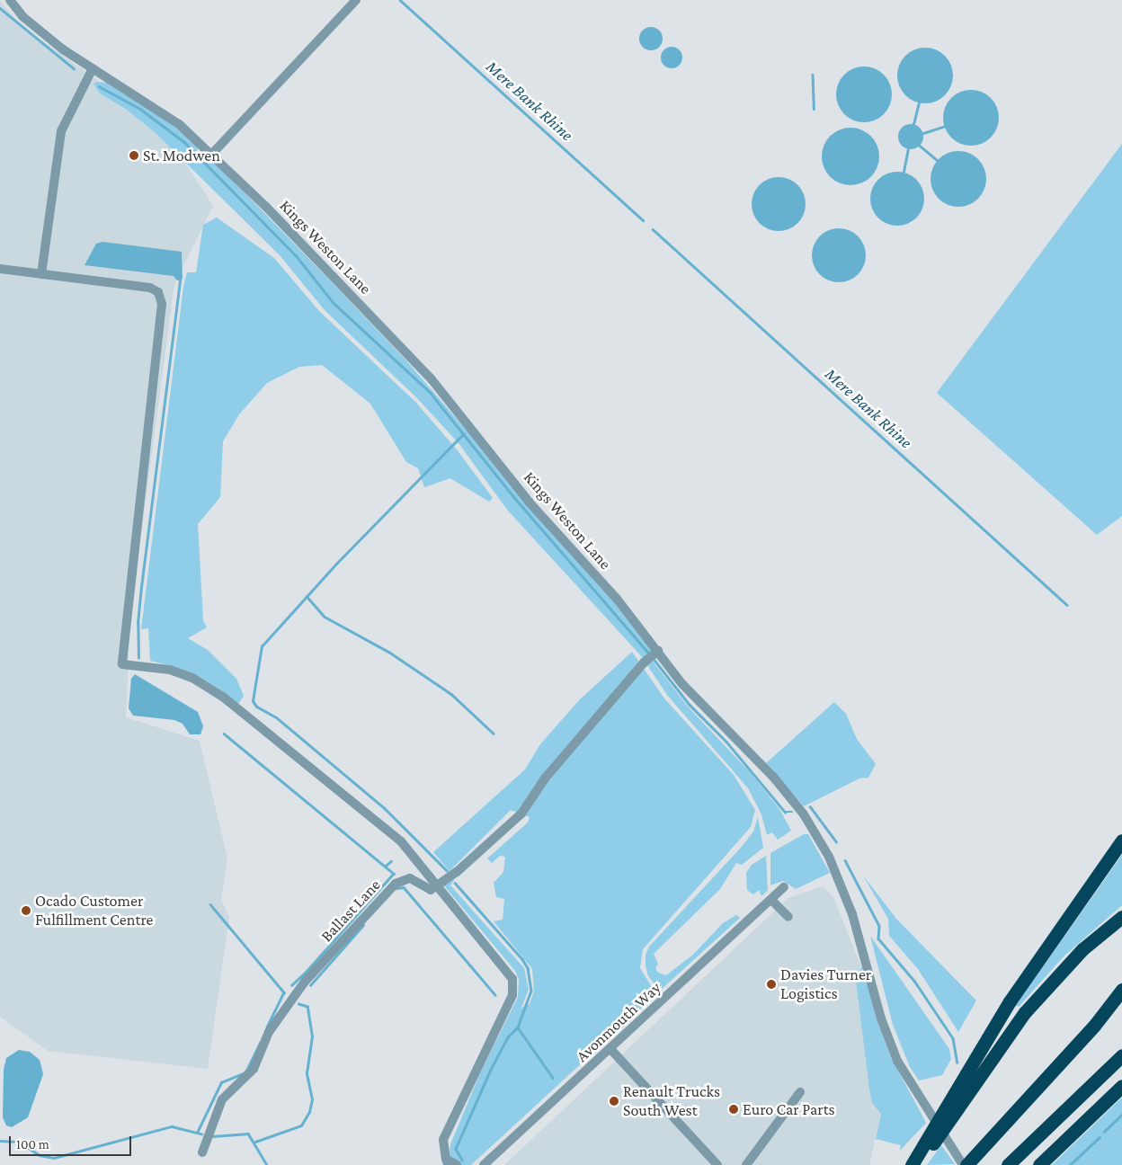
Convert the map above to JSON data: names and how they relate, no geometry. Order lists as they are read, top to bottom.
{
  "streets": {
    "street": ["Kings Weston Lane", "Ballast Lane", "Avonmouth Way"]
  },
  "water": ["Mere Bank Rhine"],
  "places": [
    "St. Modwen",
    "Ocado Customer Fulfillment Centre",
    "Davies Turner Logistics",
    "Renault Trucks South West",
    "Euro Car Parts"
  ],
  "scale_bar": "100 m"
}
